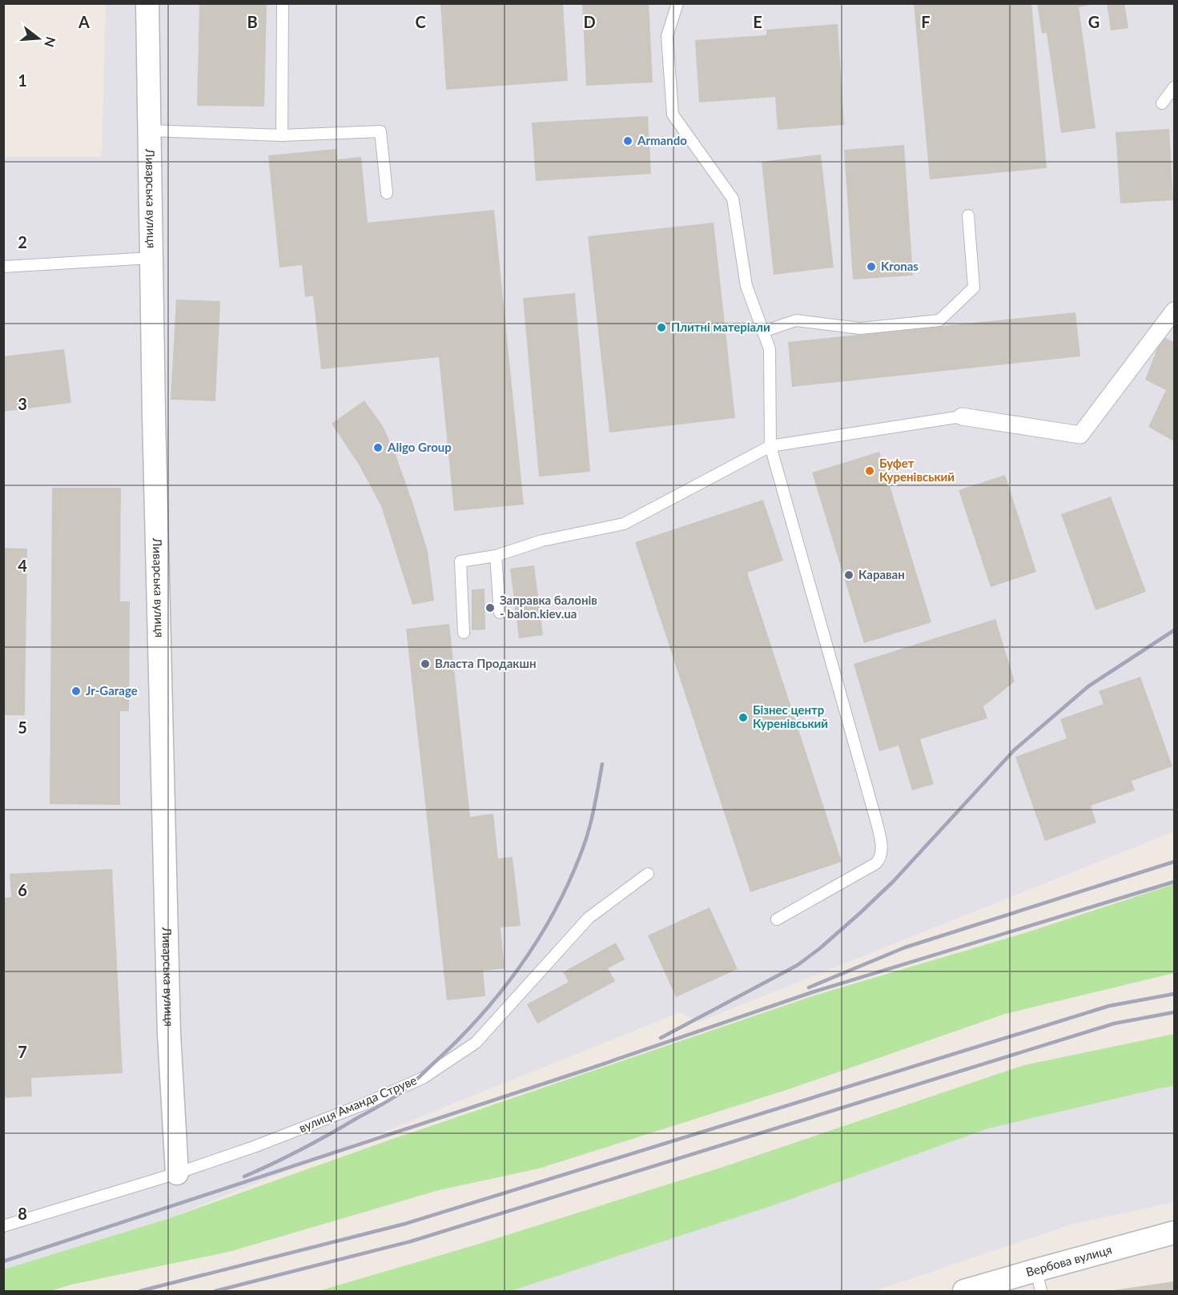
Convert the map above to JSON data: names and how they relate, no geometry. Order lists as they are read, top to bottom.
{
  "streets": {
    "street": ["Ливарська вулиця", "Вербова вулиця"],
    "lane": ["вулиця Аманда Струве"]
  },
  "crossings": [
    ["Ливарська вулиця", "вулиця Аманда Струве"]
  ],
  "places": [
    "Armando",
    "Kronas",
    "Плитні матеріали",
    "Aligo Group",
    "Буфет Куренівський",
    "Караван",
    "Заправка балонів - balon.kiev.ua",
    "Власта Продакшн",
    "Jr-Garage",
    "Бізнес центр Куренівський"
  ],
  "north": "right",
  "grid": {
    "columns": [
      "A",
      "B",
      "C",
      "D",
      "E",
      "F",
      "G"
    ],
    "rows": [
      "1",
      "2",
      "3",
      "4",
      "5",
      "6",
      "7",
      "8"
    ]
  }
}
